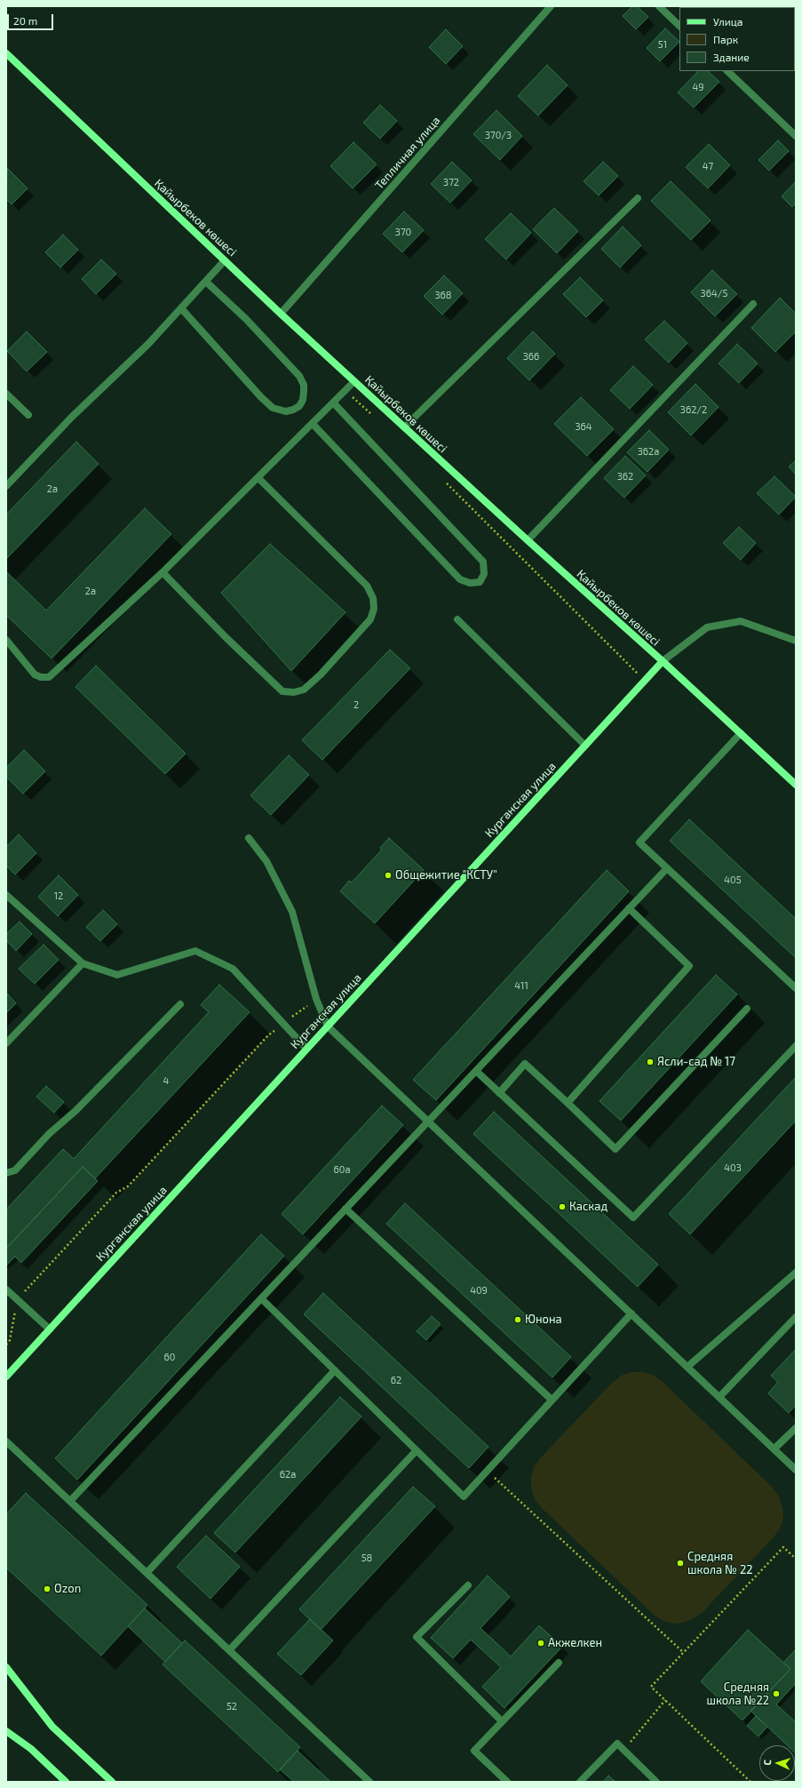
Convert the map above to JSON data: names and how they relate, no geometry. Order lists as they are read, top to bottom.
{
  "streets": {
    "street": ["Тепличная улица", "Қайырбеков көшесі", "Курганская улица"]
  },
  "crossings": [
    ["Тепличная улица", "Қайырбеков көшесі"],
    ["Қайырбеков көшесі", "Курганская улица"]
  ],
  "places": [
    "Общежитие \"КСТУ\"",
    "Ясли-сад № 17",
    "Каскад",
    "Юнона",
    "Средняя школа № 22",
    "Ozon",
    "Акжелкен",
    "Средняя школа №22"
  ],
  "house_numbers": [
    "51",
    "49",
    "370/3",
    "47",
    "372",
    "370",
    "364/5",
    "368",
    "366",
    "362/2",
    "364",
    "362а",
    "362",
    "2а",
    "2а",
    "2",
    "405",
    "12",
    "411",
    "4",
    "403",
    "60а",
    "409",
    "60",
    "62",
    "62а",
    "58",
    "52"
  ],
  "legend": ["Улица", "Парк", "Здание"],
  "scale_bar": "20 m",
  "north": "left"
}
